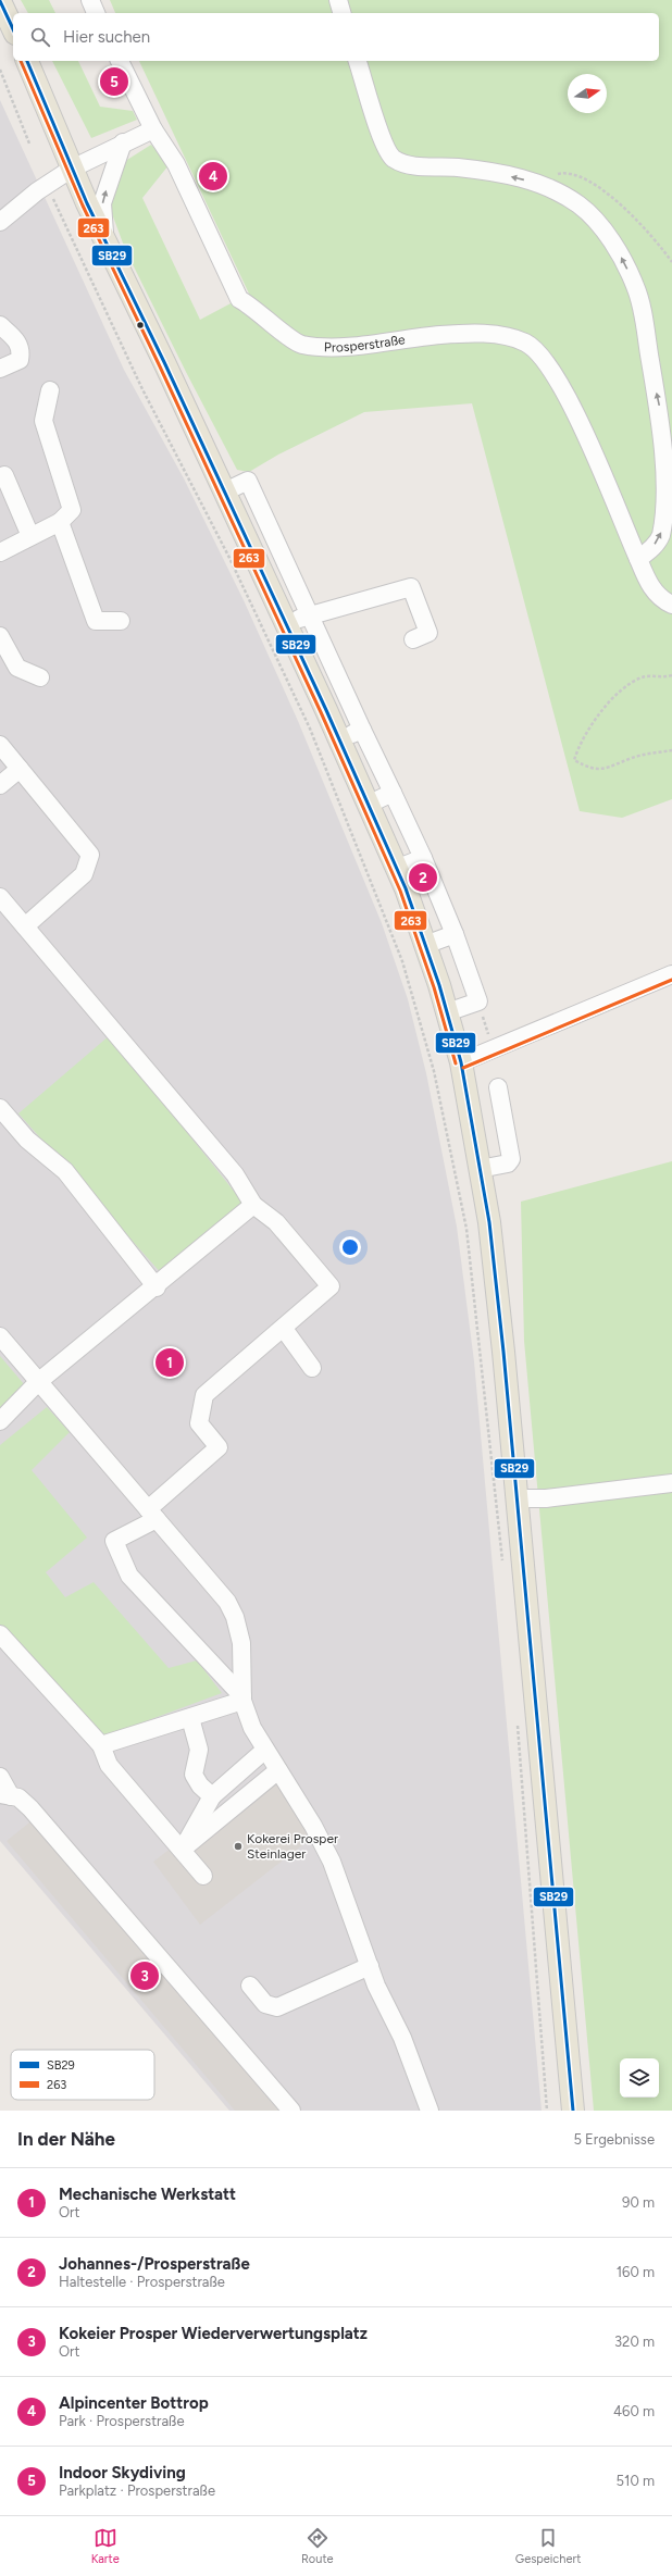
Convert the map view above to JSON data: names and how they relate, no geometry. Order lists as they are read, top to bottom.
{
  "streets": {
    "street": ["Prosperstraße"]
  },
  "places": ["Kokerei Prosper Steinlager"],
  "lines": ["transit line SB29", "transit line 263"],
  "legend": ["SB29", "263"],
  "north": "right",
  "page": {
    "search": "Hier suchen",
    "pins": [
      "5",
      "4",
      "2",
      "1",
      "3"
    ],
    "heading": ["In der Nähe", "5 Ergebnisse"],
    "list": [
      {
        "mark": "1",
        "name": "Mechanische Werkstatt",
        "note": "Ort",
        "value": "90 m"
      },
      {
        "mark": "2",
        "name": "Johannes-/Prosperstraße",
        "note": "Haltestelle · Prosperstraße",
        "value": "160 m"
      },
      {
        "mark": "3",
        "name": "Kokeier Prosper Wiederverwertungsplatz",
        "note": "Ort",
        "value": "320 m"
      },
      {
        "mark": "4",
        "name": "Alpincenter Bottrop",
        "note": "Park · Prosperstraße",
        "value": "460 m"
      },
      {
        "mark": "5",
        "name": "Indoor Skydiving",
        "note": "Parkplatz · Prosperstraße",
        "value": "510 m"
      }
    ],
    "nav": ["Karte", "Route", "Gespeichert"]
  }
}
